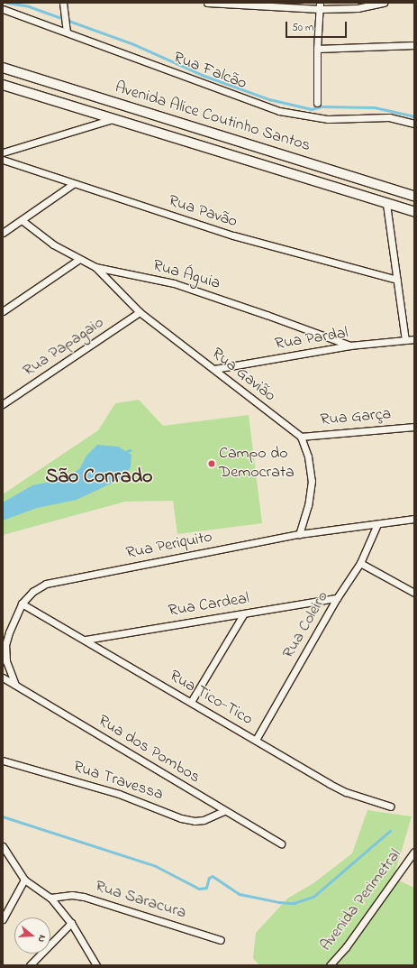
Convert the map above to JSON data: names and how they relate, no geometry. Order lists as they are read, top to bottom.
{
  "streets": {
    "main road": ["Avenida Alice Coutinho Santos"],
    "street": [
      "Rua Falcão",
      "Rua Pavão",
      "Rua Águia",
      "Rua Pardal",
      "Rua Papagaio",
      "Rua Gavião",
      "Rua Garça",
      "Rua Periquito",
      "Rua Cardeal",
      "Rua Coleiro",
      "Rua Tico-Tico",
      "Rua dos Pombos",
      "Rua Travessa",
      "Rua Saracura",
      "Avenida Perimetral"
    ]
  },
  "crossings": [
    ["Rua Águia", "Rua Pardal"],
    ["Rua Águia", "Rua Gavião"],
    ["Rua Pardal", "Rua Gavião"],
    ["Rua Papagaio", "Rua Gavião"],
    ["Rua Gavião", "Rua Garça"],
    ["Rua Periquito", "Rua Coleiro"],
    ["Rua Periquito", "Rua Tico-Tico"],
    ["Rua Periquito", "Rua dos Pombos"],
    ["Rua Cardeal", "Rua Coleiro"],
    ["Rua Cardeal", "Rua Tico-Tico"],
    ["Rua Coleiro", "Rua Tico-Tico"],
    ["Rua dos Pombos", "Rua Travessa"]
  ],
  "districts": ["São Conrado"],
  "places": ["Campo do Democrata"],
  "scale_bar": "50 m",
  "north": "right"
}
